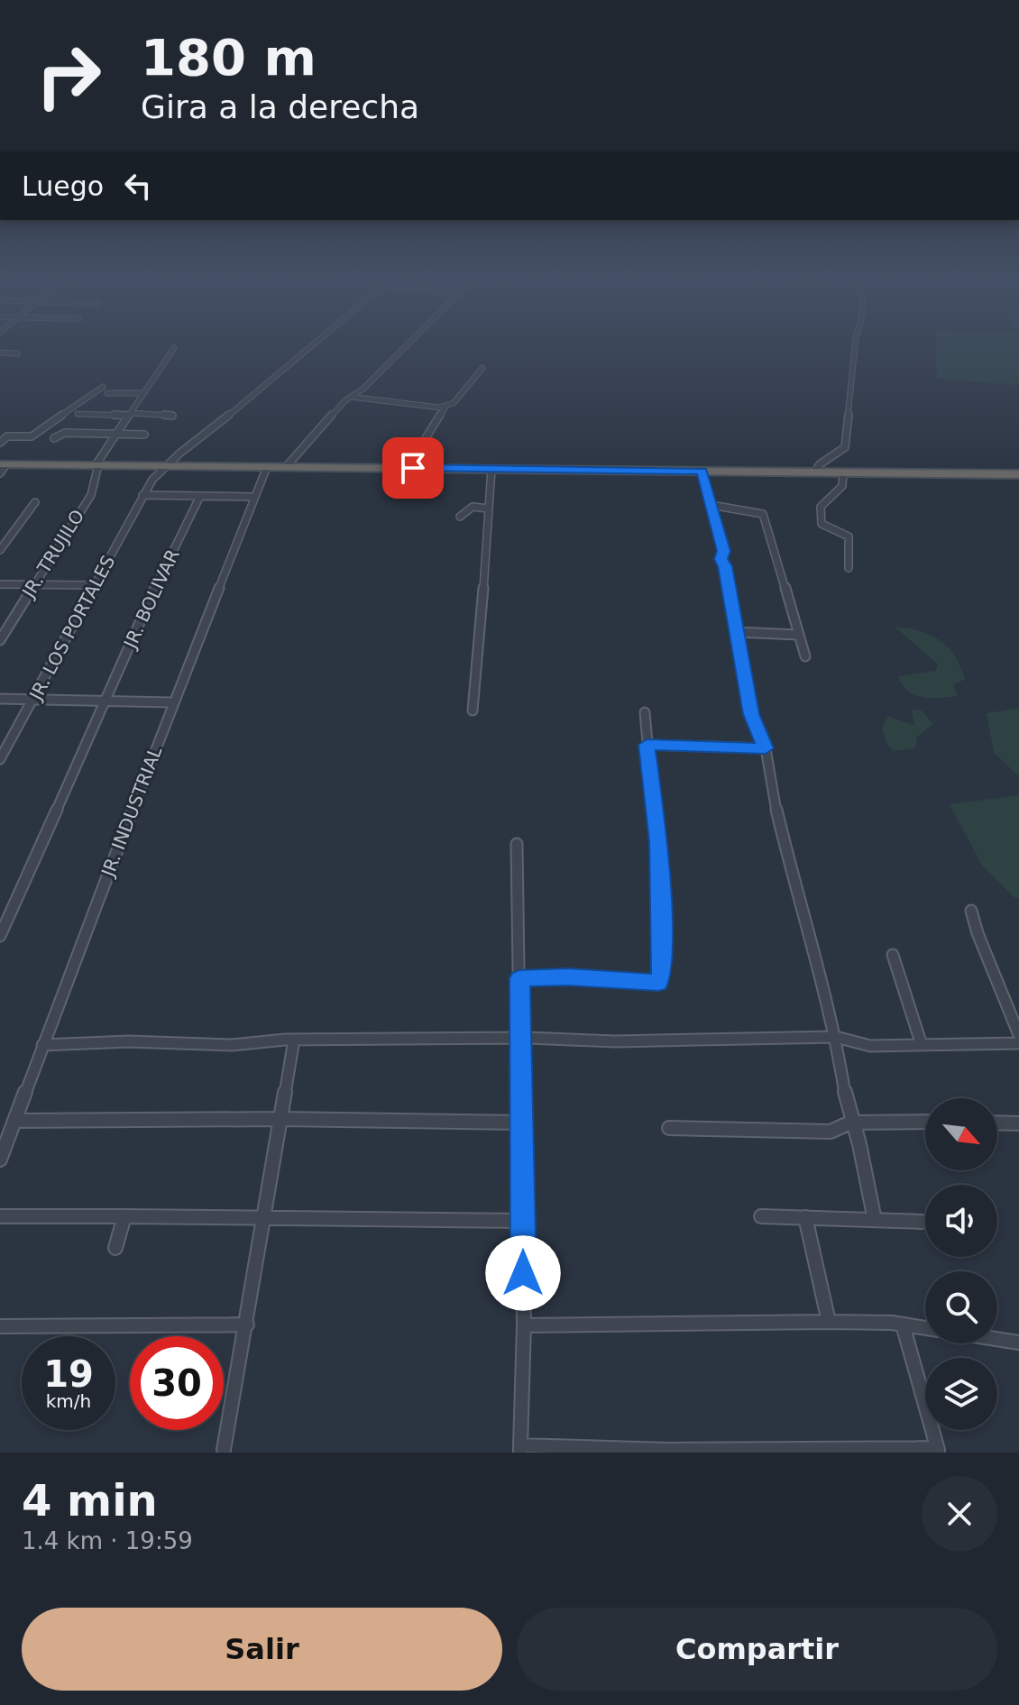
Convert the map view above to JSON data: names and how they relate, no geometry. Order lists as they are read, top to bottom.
{
  "streets": {
    "street": [
      "JR. TRUJILO",
      "JR. BOLIVAR",
      "JR. LOS PORTALES",
      "JR. INDUSTRIAL"
    ]
  },
  "north": "bottom right",
  "page": {
    "turn": ["180 m", "Gira a la derecha"],
    "then": "Luego",
    "speed": "19 km/h",
    "limit": "30",
    "heading": ["4 min", "1.4 km · 19:59"],
    "buttons": ["Salir", "Compartir"]
  }
}
